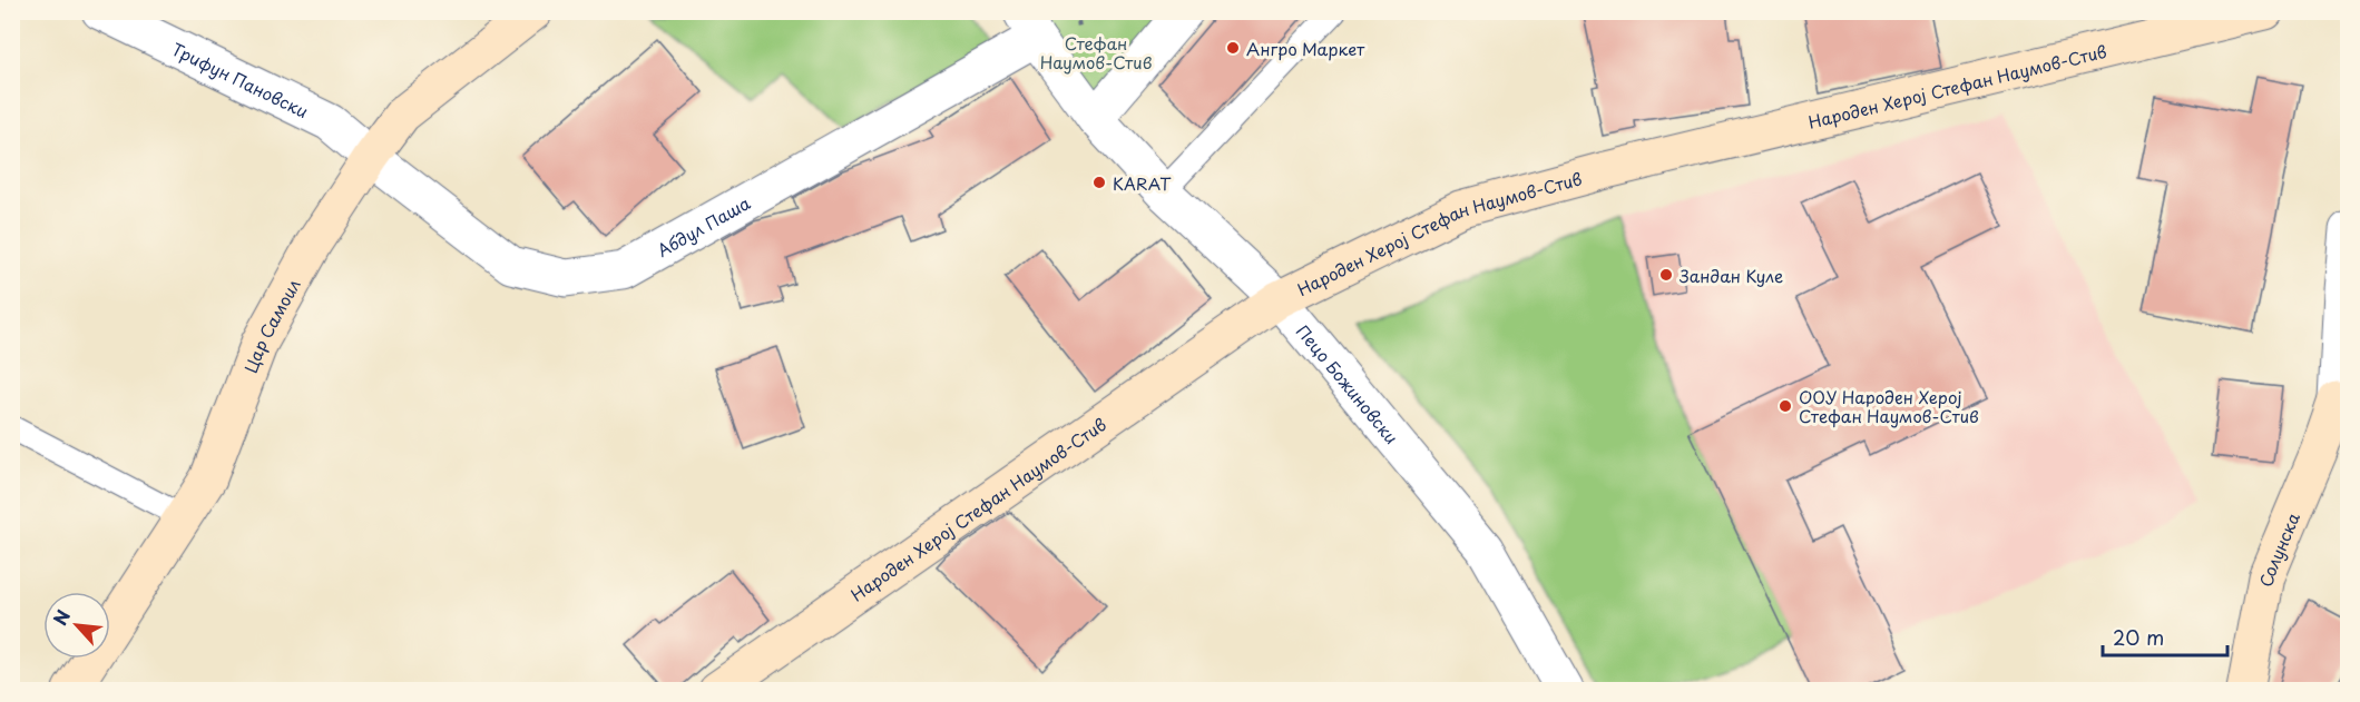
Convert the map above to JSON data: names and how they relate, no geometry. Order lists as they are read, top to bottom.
{
  "streets": {
    "street": [
      "Трифун Пановски",
      "Народен Херој Стефан Наумов-Стив",
      "Абдул Паша",
      "Цар Самоил",
      "Пецо Божиновски",
      "Солунска"
    ]
  },
  "crossings": [
    ["Трифун Пановски", "Абдул Паша"],
    ["Трифун Пановски", "Цар Самоил"],
    ["Народен Херој Стефан Наумов-Стив", "Пецо Божиновски"],
    ["Абдул Паша", "Цар Самоил"],
    ["Абдул Паша", "Пецо Божиновски"]
  ],
  "parks": ["Стефан Наумов-Стив"],
  "places": [
    "Ангро Маркет",
    "KARAT",
    "Зандан Куле",
    "ООУ Народен Херој Стефан Наумов-Стив"
  ],
  "scale_bar": "20 m",
  "north": "top left"
}
